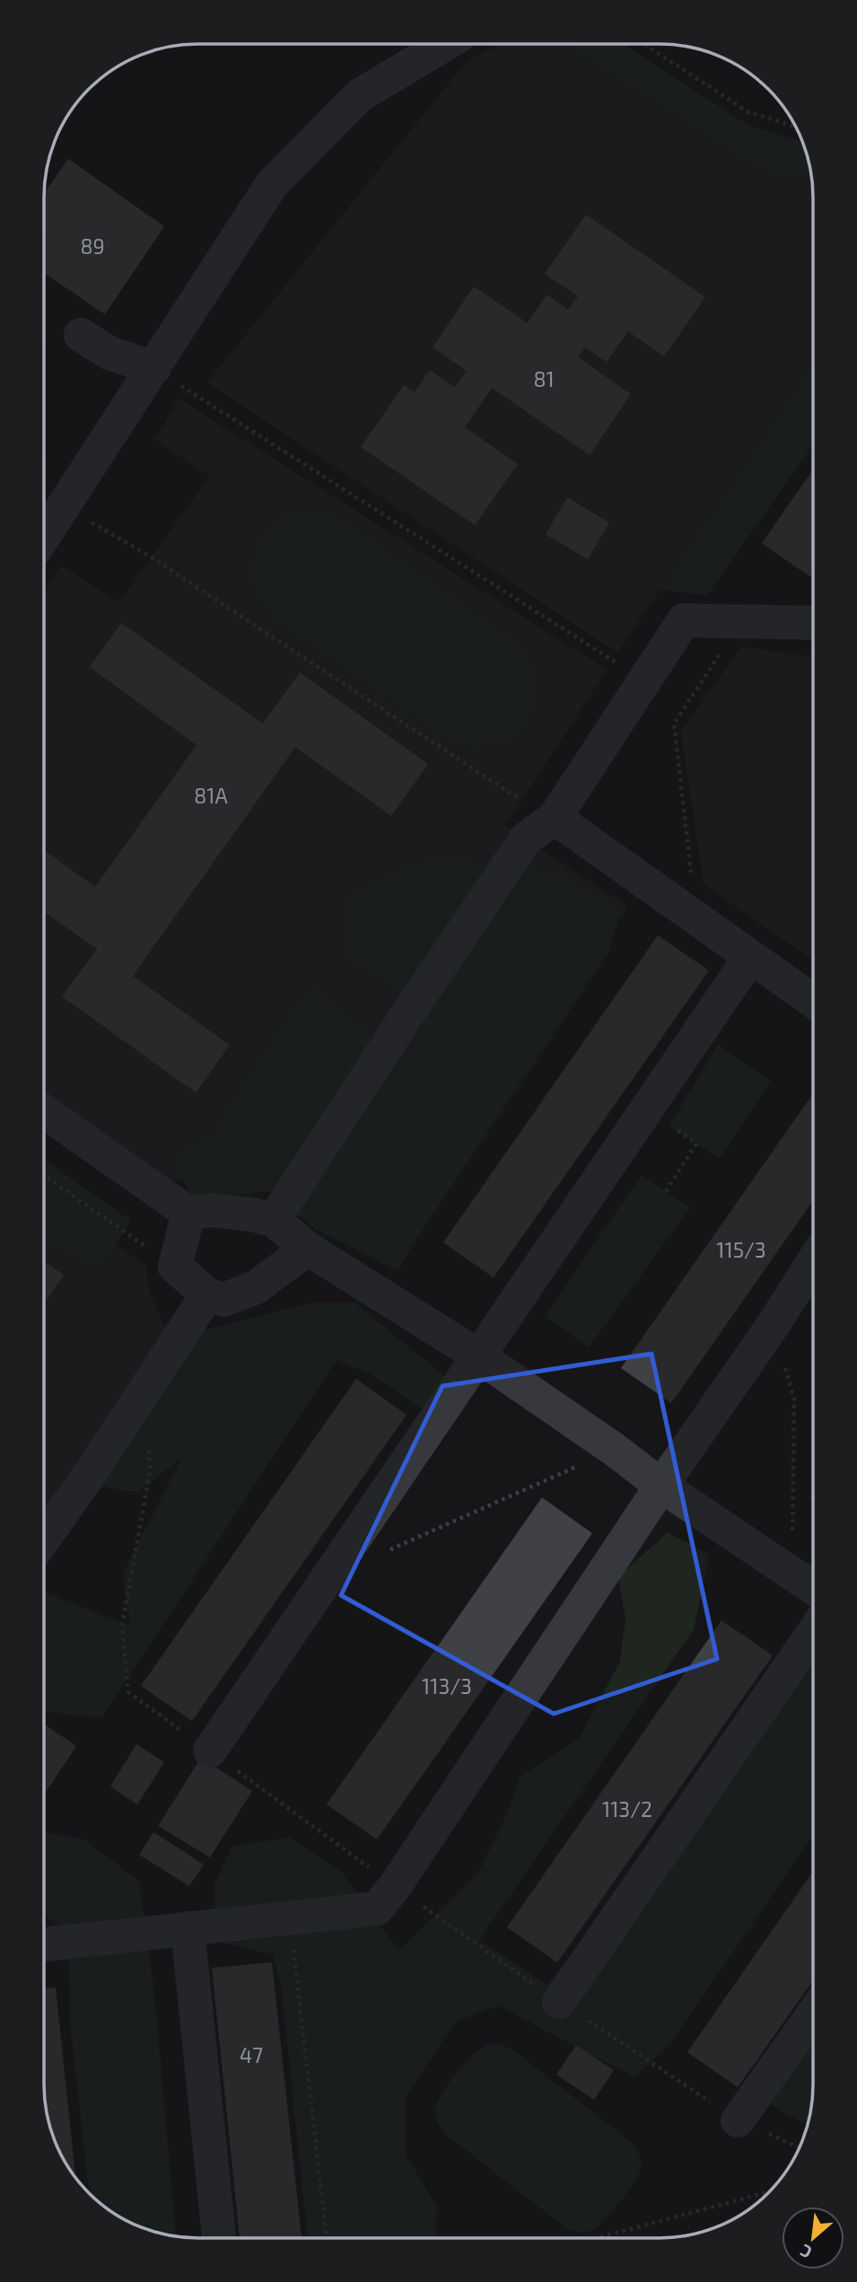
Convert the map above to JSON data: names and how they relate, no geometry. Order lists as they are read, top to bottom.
{
  "house_numbers": [
    "89",
    "81",
    "81А",
    "115/3",
    "113/3",
    "113/2",
    "47"
  ],
  "north": "bottom left"
}
